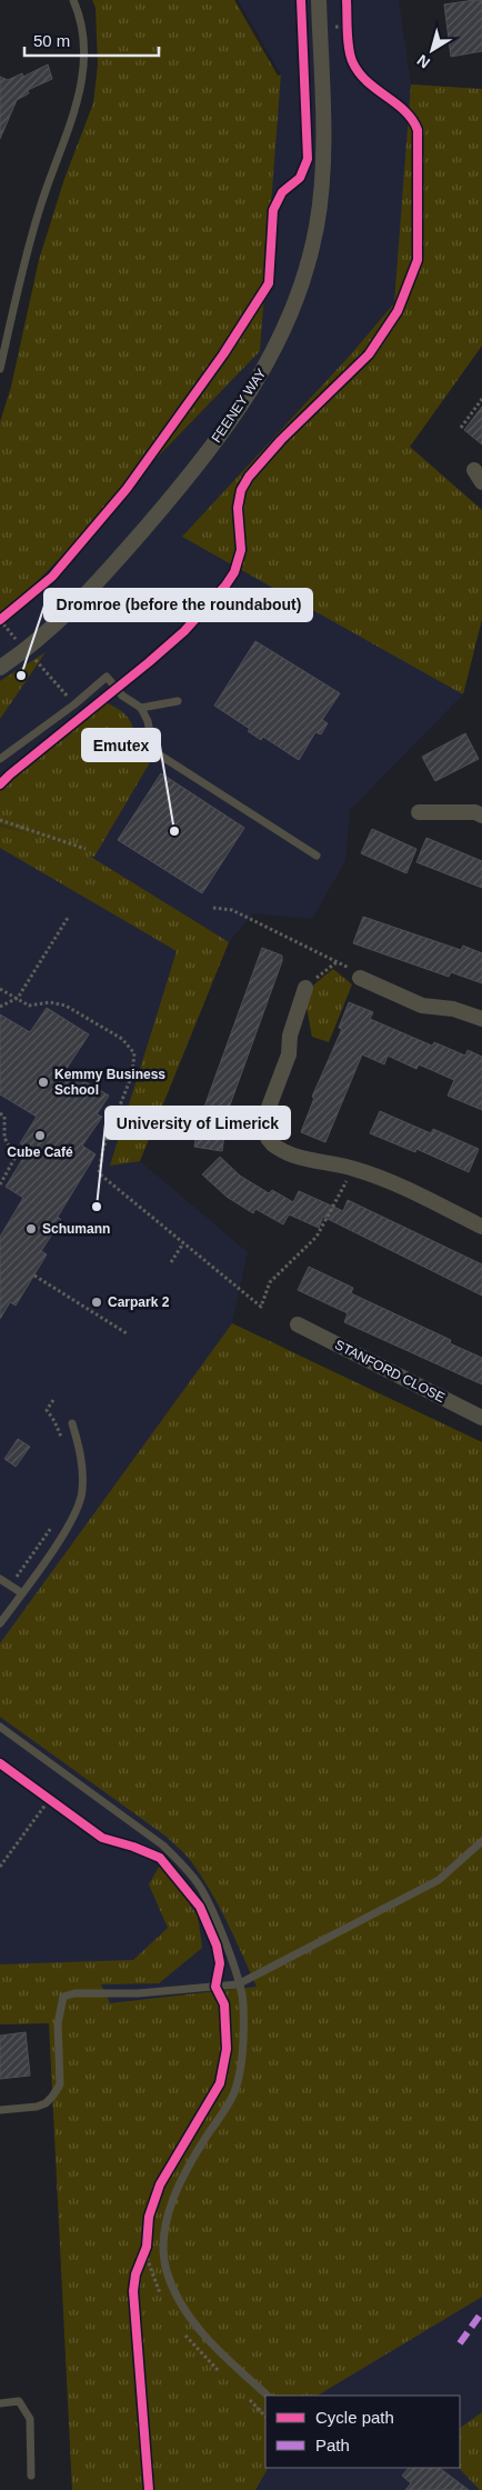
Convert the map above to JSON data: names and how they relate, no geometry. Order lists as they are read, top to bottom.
{
  "streets": {
    "street": ["FEENEY WAY", "STANFORD CLOSE"]
  },
  "places": [
    "Dromroe (before the roundabout)",
    "Emutex",
    "Kemmy Business School",
    "Cube Café",
    "University of Limerick",
    "Schumann",
    "Carpark 2"
  ],
  "legend": ["Cycle path", "Path"],
  "scale_bar": "50 m",
  "north": "bottom left"
}
